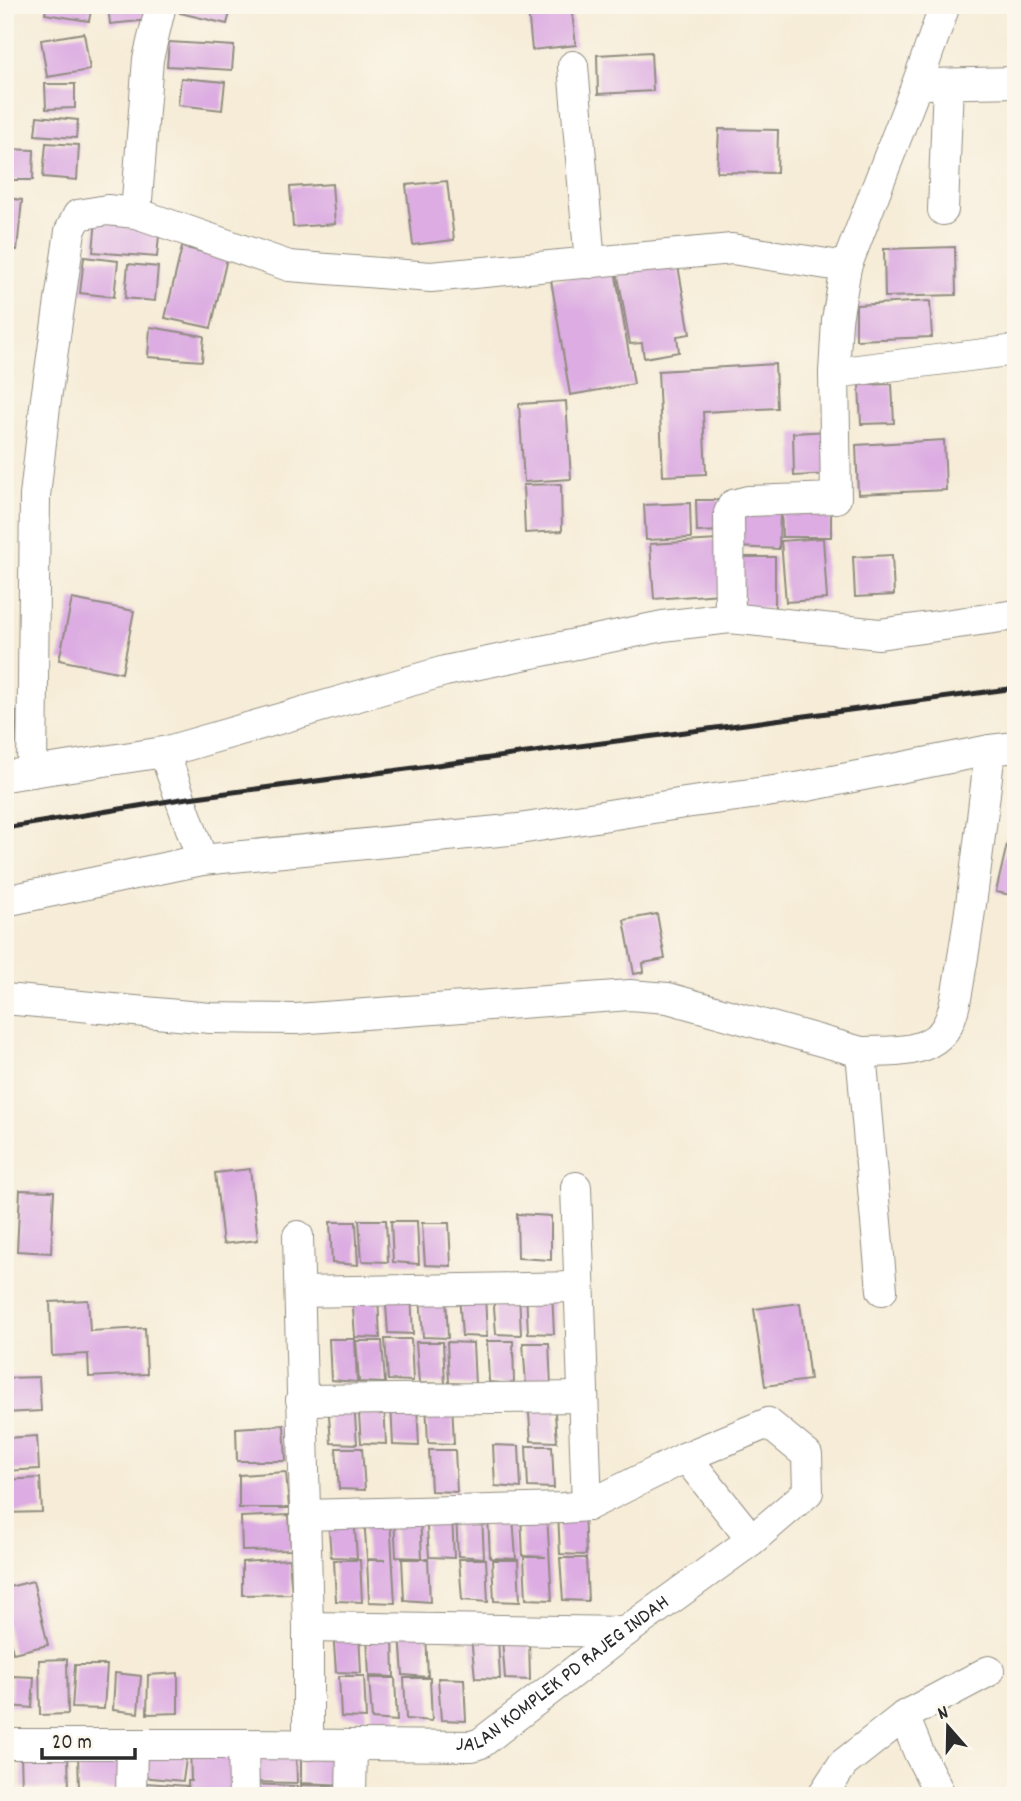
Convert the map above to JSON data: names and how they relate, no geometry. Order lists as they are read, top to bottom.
{
  "streets": {
    "street": ["JALAN KOMPLEK PD RAJEG INDAH"]
  },
  "scale_bar": "20 m",
  "north": "top"
}
